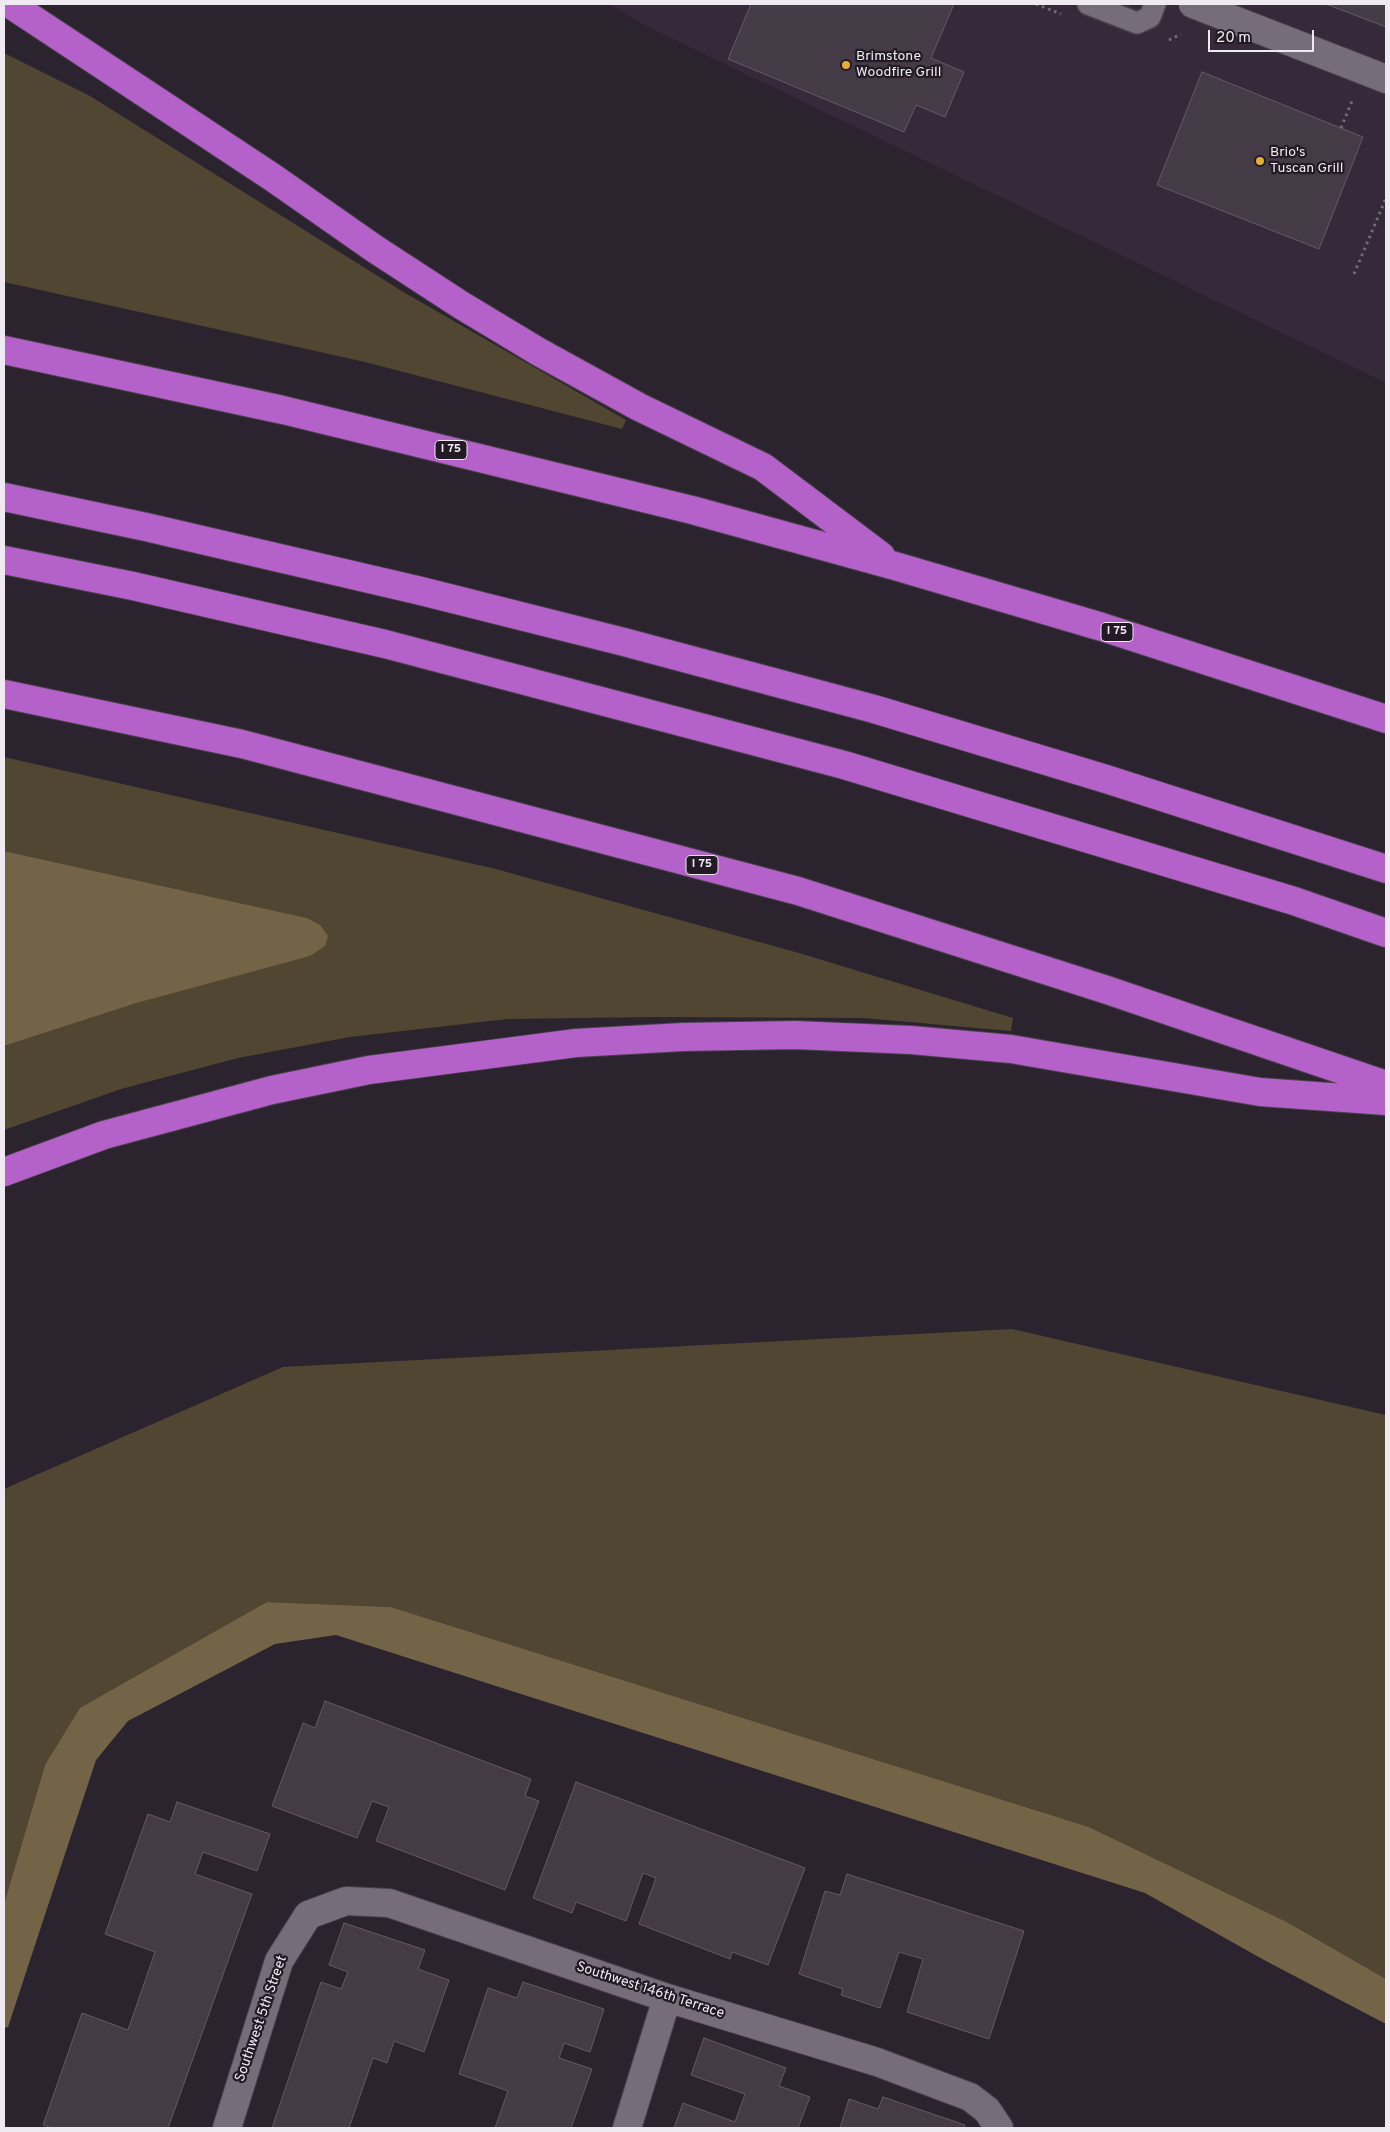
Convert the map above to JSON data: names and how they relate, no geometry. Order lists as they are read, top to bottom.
{
  "streets": {
    "highway": ["I 75"],
    "street": ["Southwest 146th Terrace", "Southwest 5th Street"]
  },
  "crossings": [
    ["Southwest 146th Terrace", "Southwest 5th Street"]
  ],
  "places": ["Brimstone Woodfire Grill", "Brio's Tuscan Grill"],
  "scale_bar": "20 m"
}
